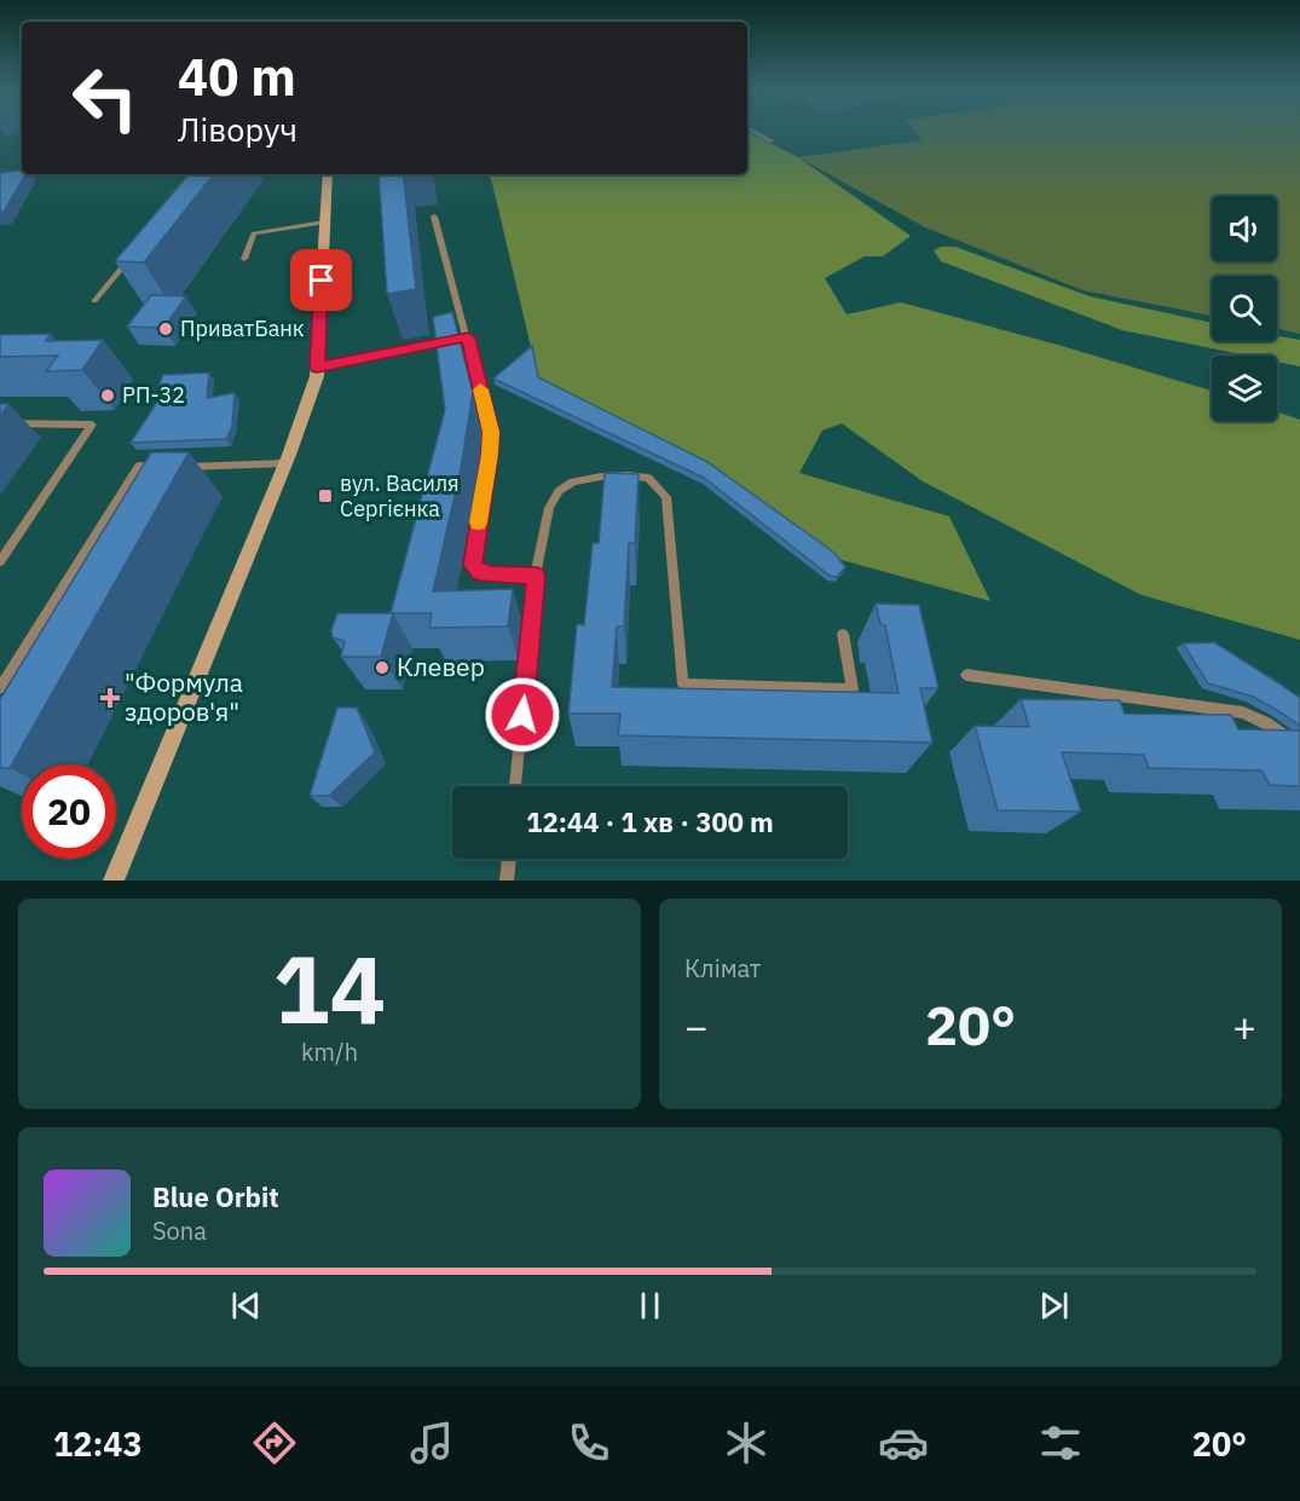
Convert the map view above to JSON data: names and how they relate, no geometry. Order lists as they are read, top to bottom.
{
  "places": {
    "other": ["ПриватБанк", "РП-32", "Клевер"],
    "transit": ["вул. Василя Сергієнка"],
    "health": ["\"Формула здоров'я\""]
  },
  "page": {
    "turn": ["40 m", "Ліворуч"],
    "limit": "20",
    "trip": "12:44 · 1 хв · 300 m",
    "tile": [
      ["14", "km/h"],
      "Клімат"
    ],
    "heat": ["−", "20°", "+"],
    "song": ["Blue Orbit", "Sona"],
    "tabs": ["12:43", "20°"]
  }
}
